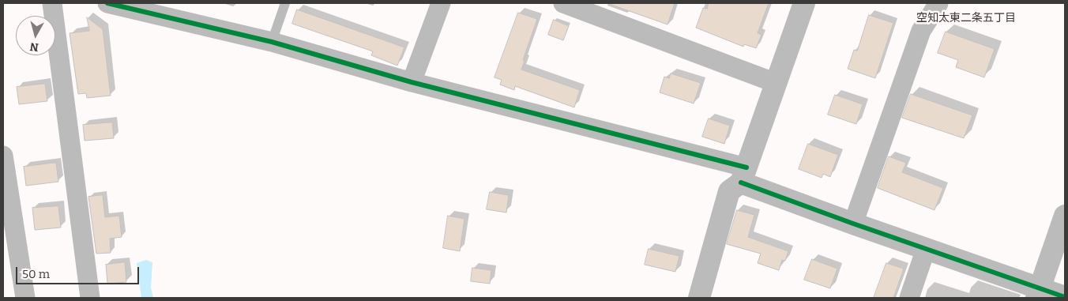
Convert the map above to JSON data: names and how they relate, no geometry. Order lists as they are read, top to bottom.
{
  "districts": ["空知太東二条五丁目"],
  "scale_bar": "50 m",
  "north": "bottom"
}
